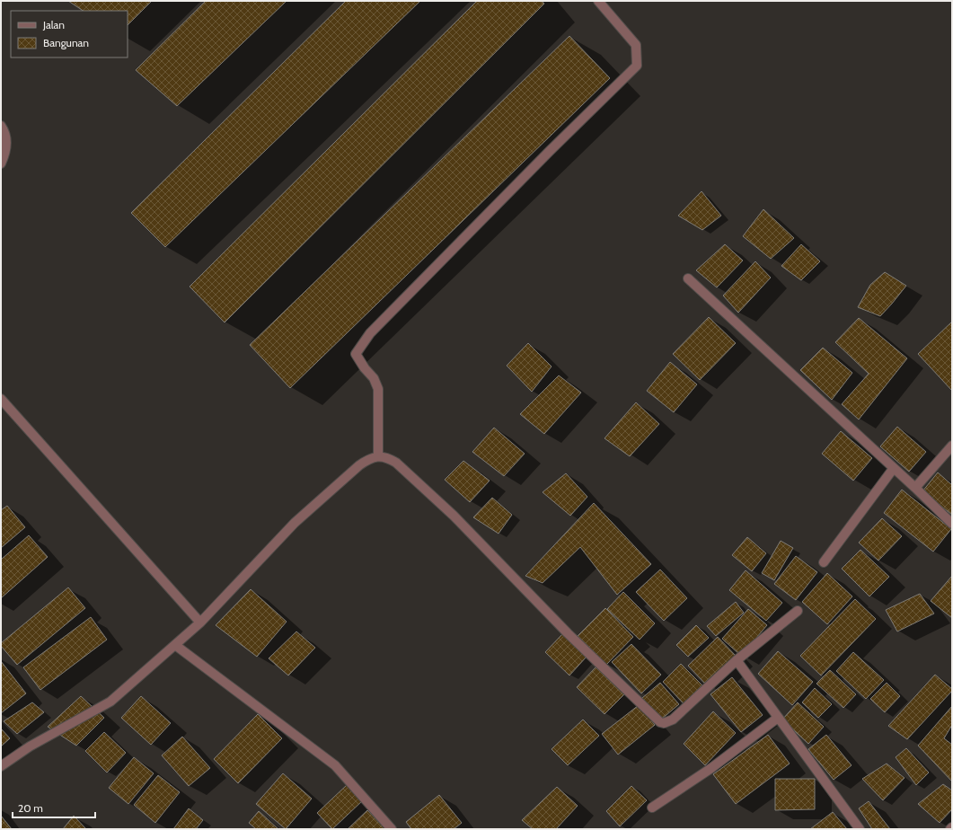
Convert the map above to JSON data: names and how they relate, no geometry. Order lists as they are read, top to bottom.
{
  "legend": ["Jalan", "Bangunan"],
  "scale_bar": "20 m"
}
